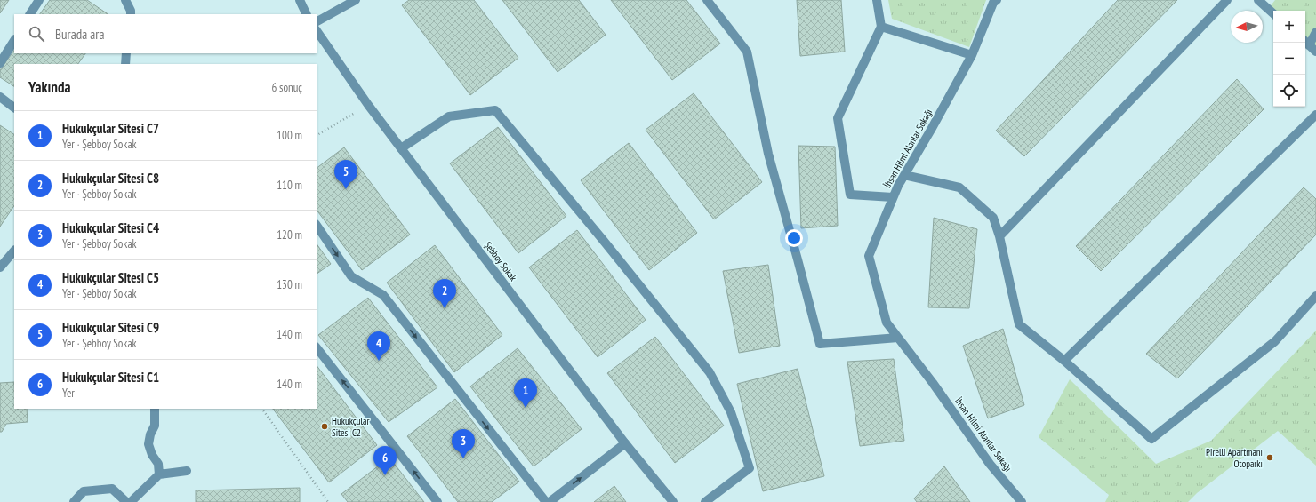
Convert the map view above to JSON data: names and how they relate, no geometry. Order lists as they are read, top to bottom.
{
  "streets": {
    "street": ["İhsan Hilmi Alanlar Sokağı", "Şebboy Sokak"]
  },
  "places": ["Hukukçular Sitesi C2", "Pirelli Apartmanı Otoparkı"],
  "north": "left",
  "page": {
    "map_buttons": ["+", "−"],
    "search": "Burada ara",
    "heading": ["Yakında", "6 sonuç"],
    "list": [
      {
        "mark": "1",
        "name": "Hukukçular Sitesi C7",
        "note": "Yer · Şebboy Sokak",
        "value": "100 m"
      },
      {
        "mark": "2",
        "name": "Hukukçular Sitesi C8",
        "note": "Yer · Şebboy Sokak",
        "value": "110 m"
      },
      {
        "mark": "3",
        "name": "Hukukçular Sitesi C4",
        "note": "Yer · Şebboy Sokak",
        "value": "120 m"
      },
      {
        "mark": "4",
        "name": "Hukukçular Sitesi C5",
        "note": "Yer · Şebboy Sokak",
        "value": "130 m"
      },
      {
        "mark": "5",
        "name": "Hukukçular Sitesi C9",
        "note": "Yer · Şebboy Sokak",
        "value": "140 m"
      },
      {
        "mark": "6",
        "name": "Hukukçular Sitesi C1",
        "note": "Yer",
        "value": "140 m"
      }
    ],
    "pins": [
      "5",
      "2",
      "4",
      "1",
      "3",
      "6"
    ]
  }
}
